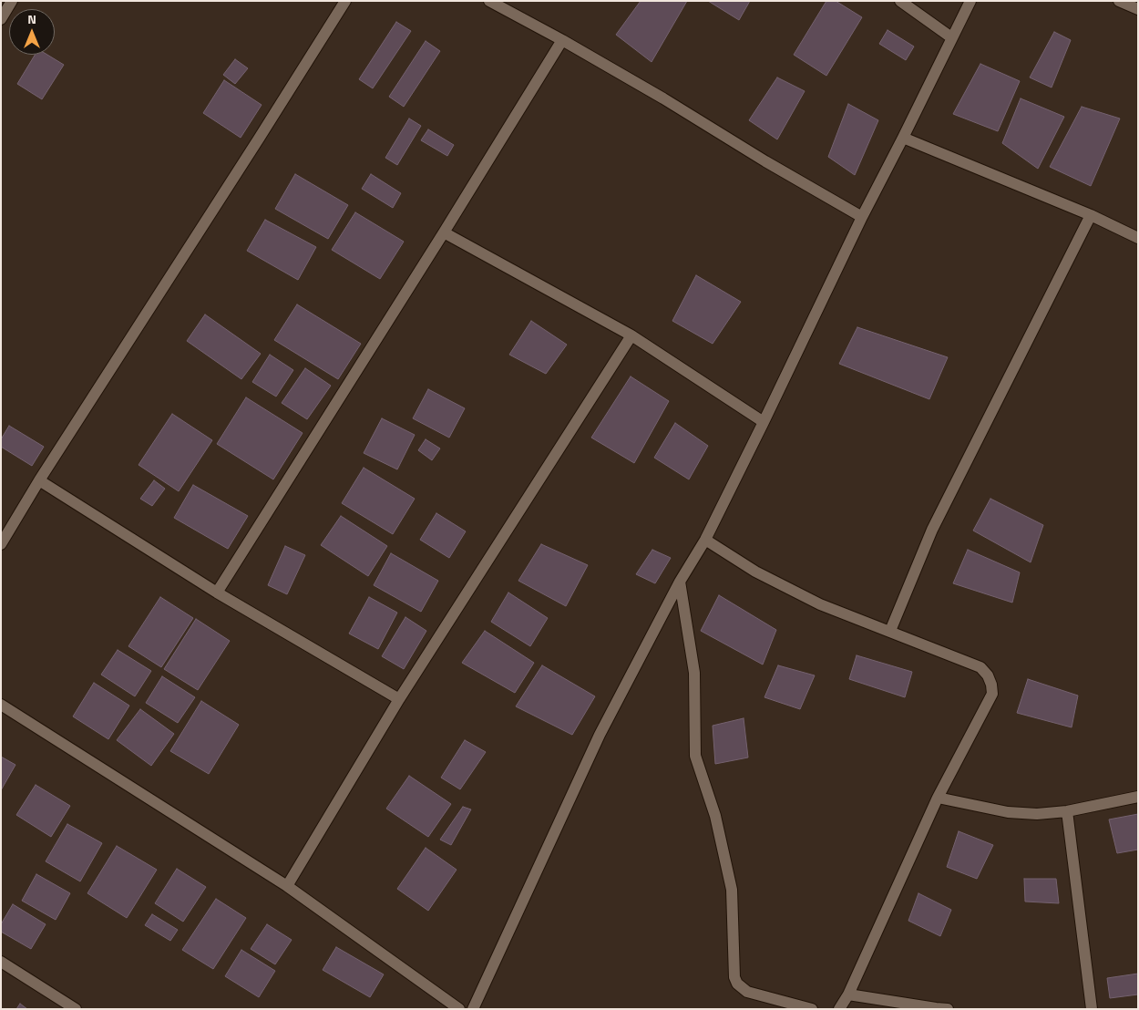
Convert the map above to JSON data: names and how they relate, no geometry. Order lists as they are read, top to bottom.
{
  "north": "top"
}
